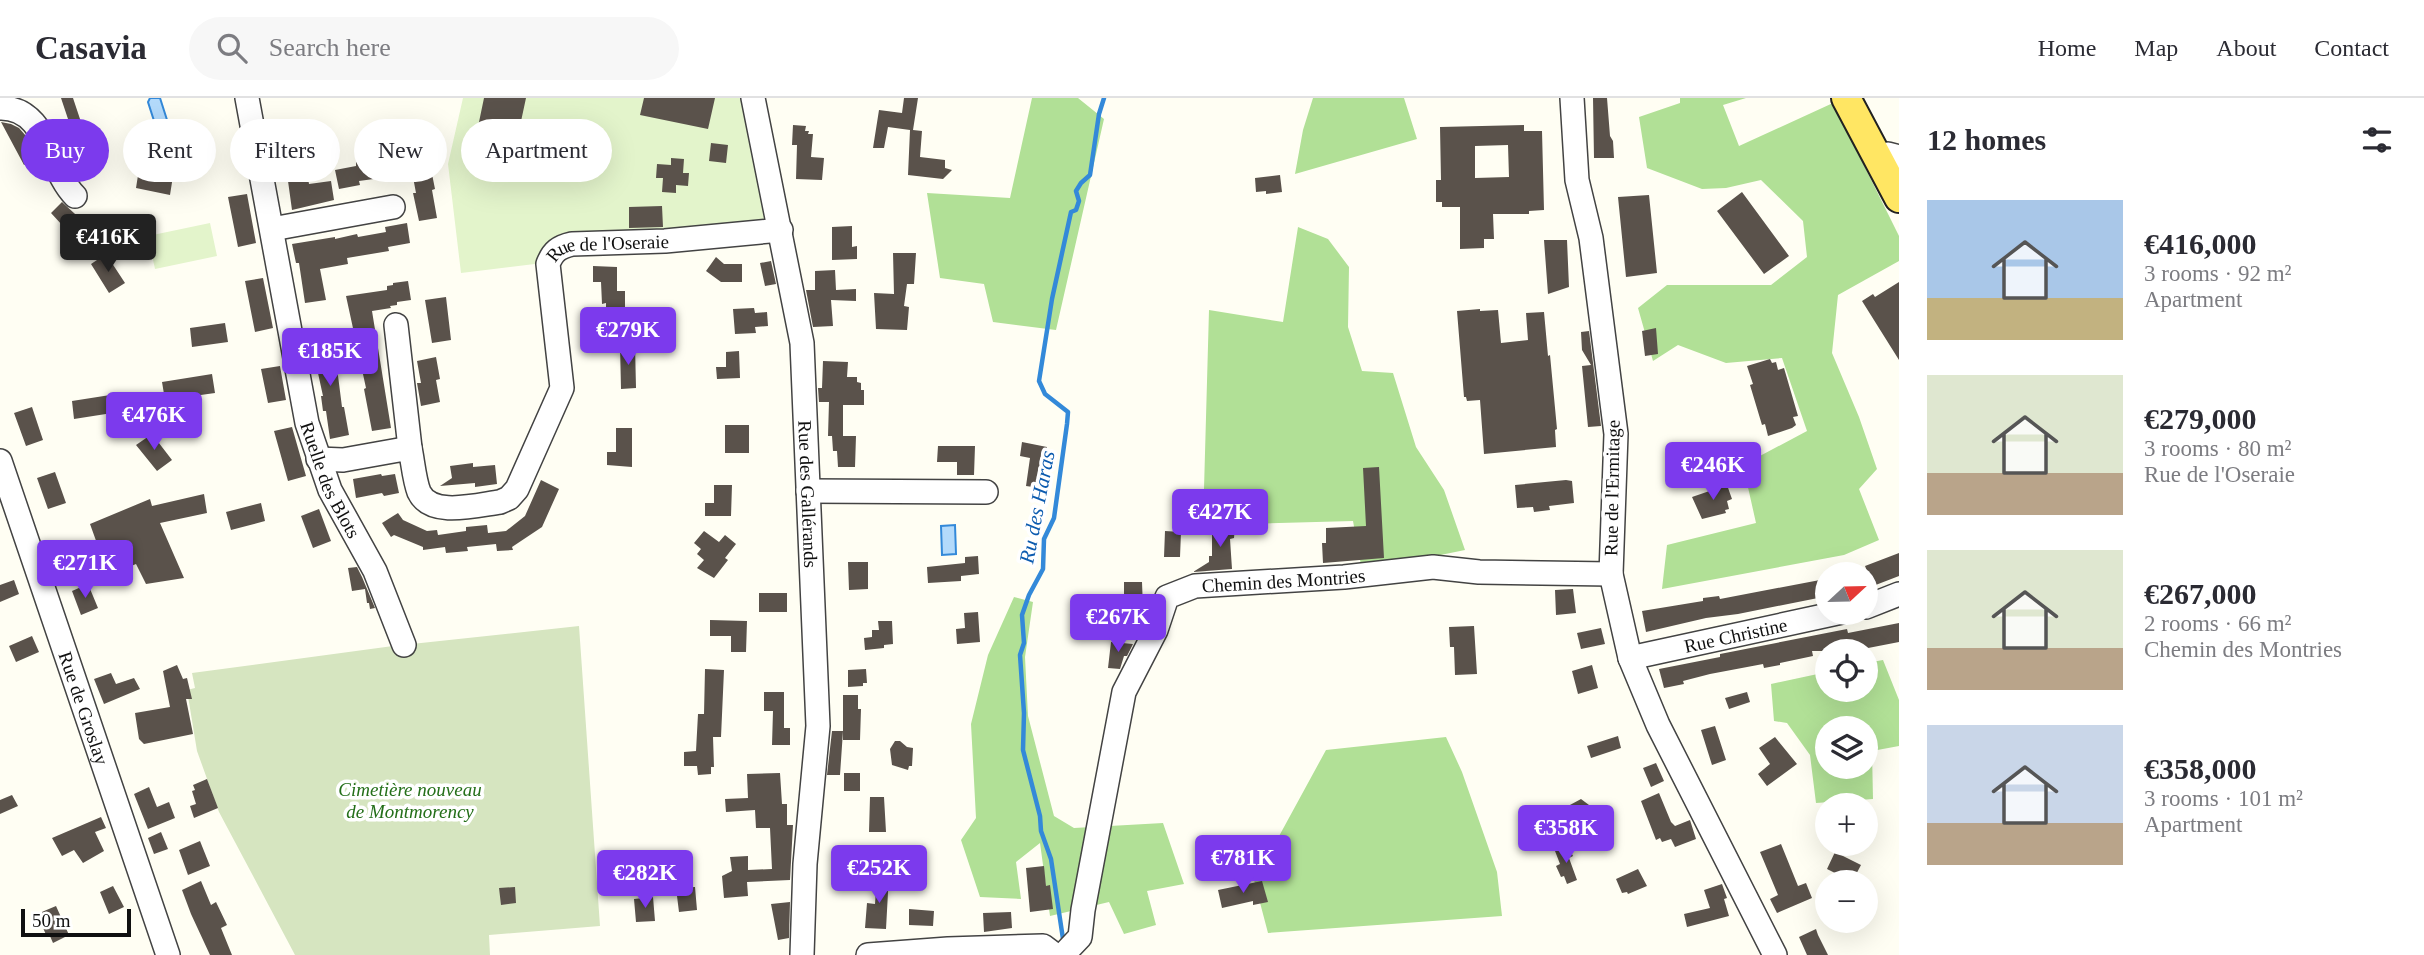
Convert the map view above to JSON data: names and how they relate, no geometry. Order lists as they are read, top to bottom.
{
  "streets": {
    "street": [
      "Rue de l'Oseraie",
      "Ruelle des Blots",
      "Rue de l'Ermitage",
      "Rue des Gallérands",
      "Chemin des Montries",
      "Rue Christine",
      "Rue de Groslay"
    ]
  },
  "crossings": [
    ["Rue de l'Oseraie", "Rue des Gallérands"],
    ["Rue de l'Ermitage", "Chemin des Montries"],
    ["Rue de l'Ermitage", "Rue Christine"]
  ],
  "water": ["Ru des Haras"],
  "parks": ["Cimetière nouveau de Montmorency"],
  "scale_bar": "50 m",
  "north": "right",
  "page": {
    "header": "Casavia",
    "search": "Search here",
    "nav": [
      "Home",
      "Map",
      "About",
      "Contact"
    ],
    "heading": "12 homes",
    "chip": [
      "Buy",
      "Rent",
      "Filters",
      "New",
      "Apartment"
    ],
    "list": [
      {
        "name": "€416,000",
        "note": "3 rooms · 92 m² · Apartment"
      },
      {
        "name": "€279,000",
        "note": "3 rooms · 80 m² · Rue de l'Oseraie"
      },
      {
        "name": "€267,000",
        "note": "2 rooms · 66 m² · Chemin des Montries"
      },
      {
        "name": "€358,000",
        "note": "3 rooms · 101 m² · Apartment"
      }
    ],
    "price": [
      "€416K",
      "€279K",
      "€185K",
      "€476K",
      "€246K",
      "€427K",
      "€271K",
      "€267K",
      "€358K",
      "€781K",
      "€252K",
      "€282K"
    ],
    "map_buttons": ["+", "−"],
    "scale": "50 m"
  }
}
